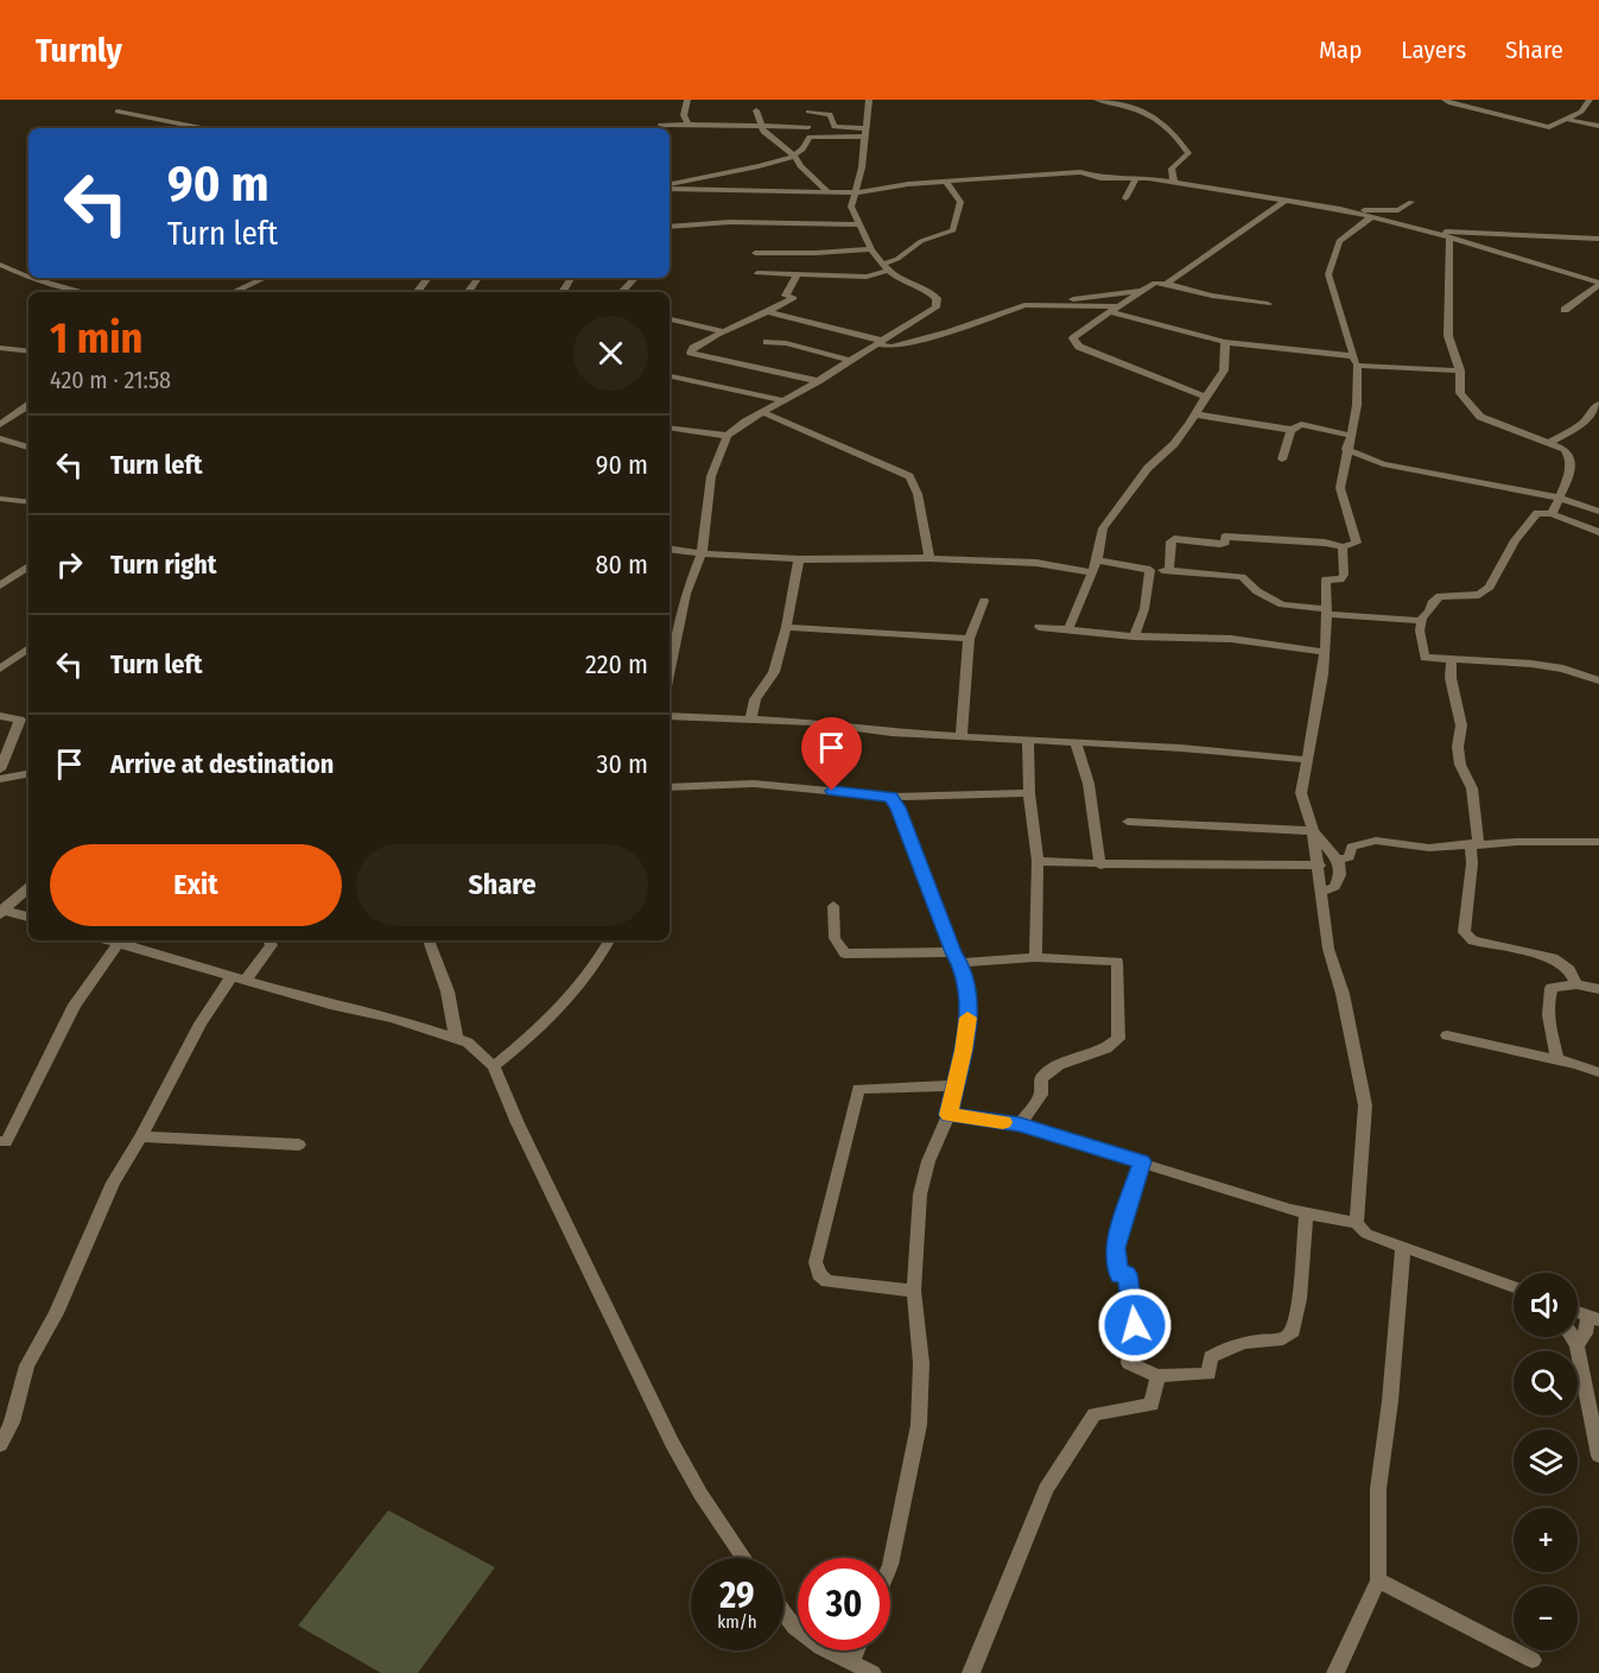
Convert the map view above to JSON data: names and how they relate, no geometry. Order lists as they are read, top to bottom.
{
  "page": {
    "header": "Turnly",
    "nav": ["Map", "Layers", "Share"],
    "turn": ["90 m", "Turn left"],
    "heading": ["1 min", "420 m · 21:58"],
    "list": [
      {
        "name": "Turn left",
        "value": "90 m"
      },
      {
        "name": "Turn right",
        "value": "80 m"
      },
      {
        "name": "Turn left",
        "value": "220 m"
      },
      {
        "name": "Arrive at destination",
        "value": "30 m"
      }
    ],
    "buttons": ["Exit", "Share"],
    "map_buttons": ["+", "−"],
    "speed": "29 km/h",
    "limit": "30"
  }
}
